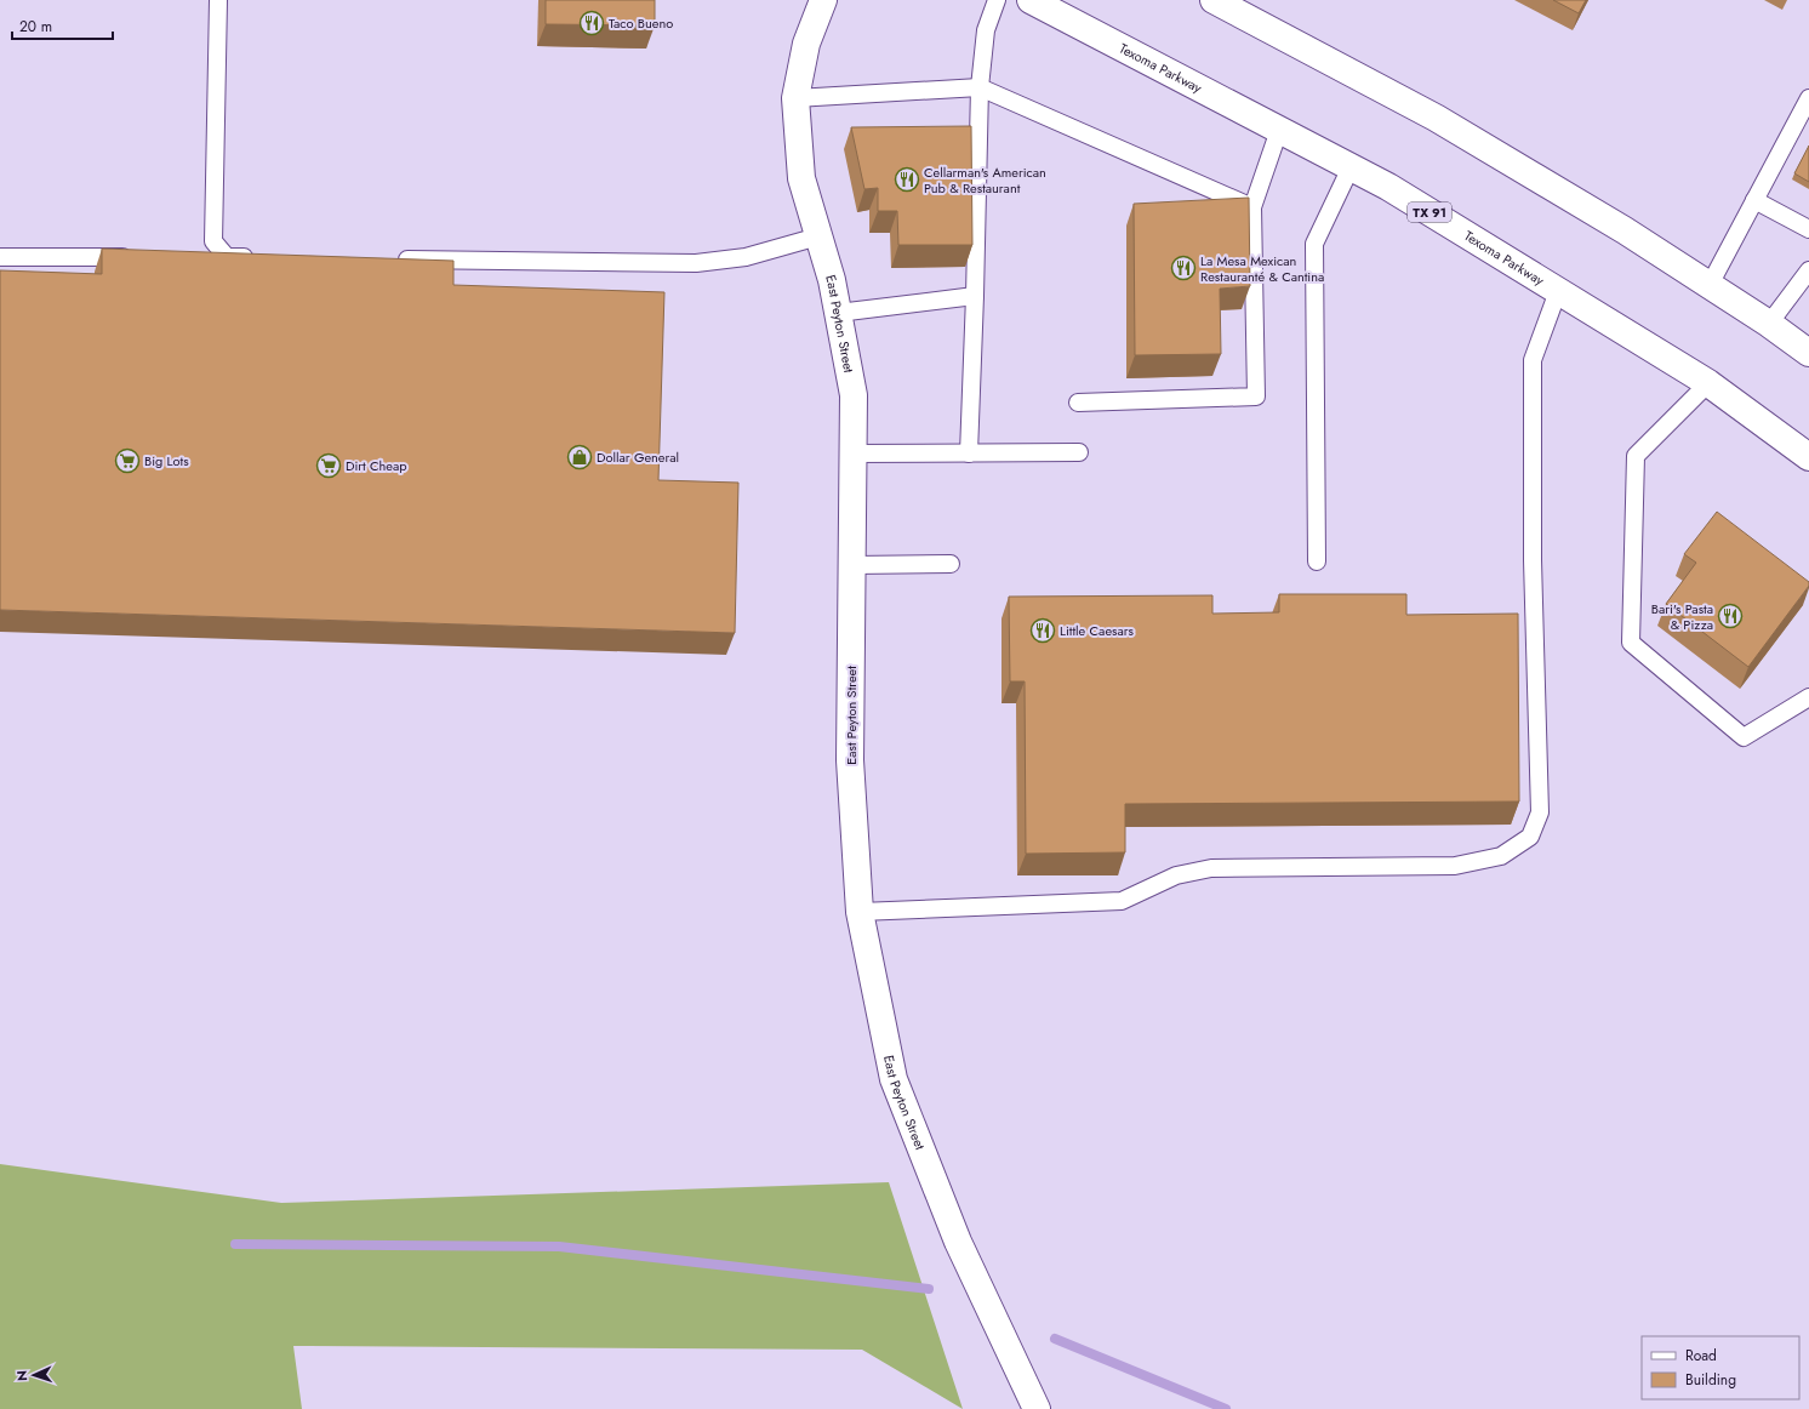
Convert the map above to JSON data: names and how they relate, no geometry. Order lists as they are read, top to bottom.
{
  "streets": {
    "main road": ["Texoma Parkway", "TX 91", "East Peyton Street"]
  },
  "places": {
    "restaurant": [
      "Taco Bueno",
      "Cellarman's American Pub & Restaurant",
      "La Mesa Mexican Restauranté & Cantina",
      "Bari's Pasta & Pizza",
      "Little Caesars"
    ],
    "shop": ["Dollar General"],
    "supermarket": ["Big Lots", "Dirt Cheap"]
  },
  "legend": ["Road", "Building"],
  "scale_bar": "20 m",
  "north": "left"
}
